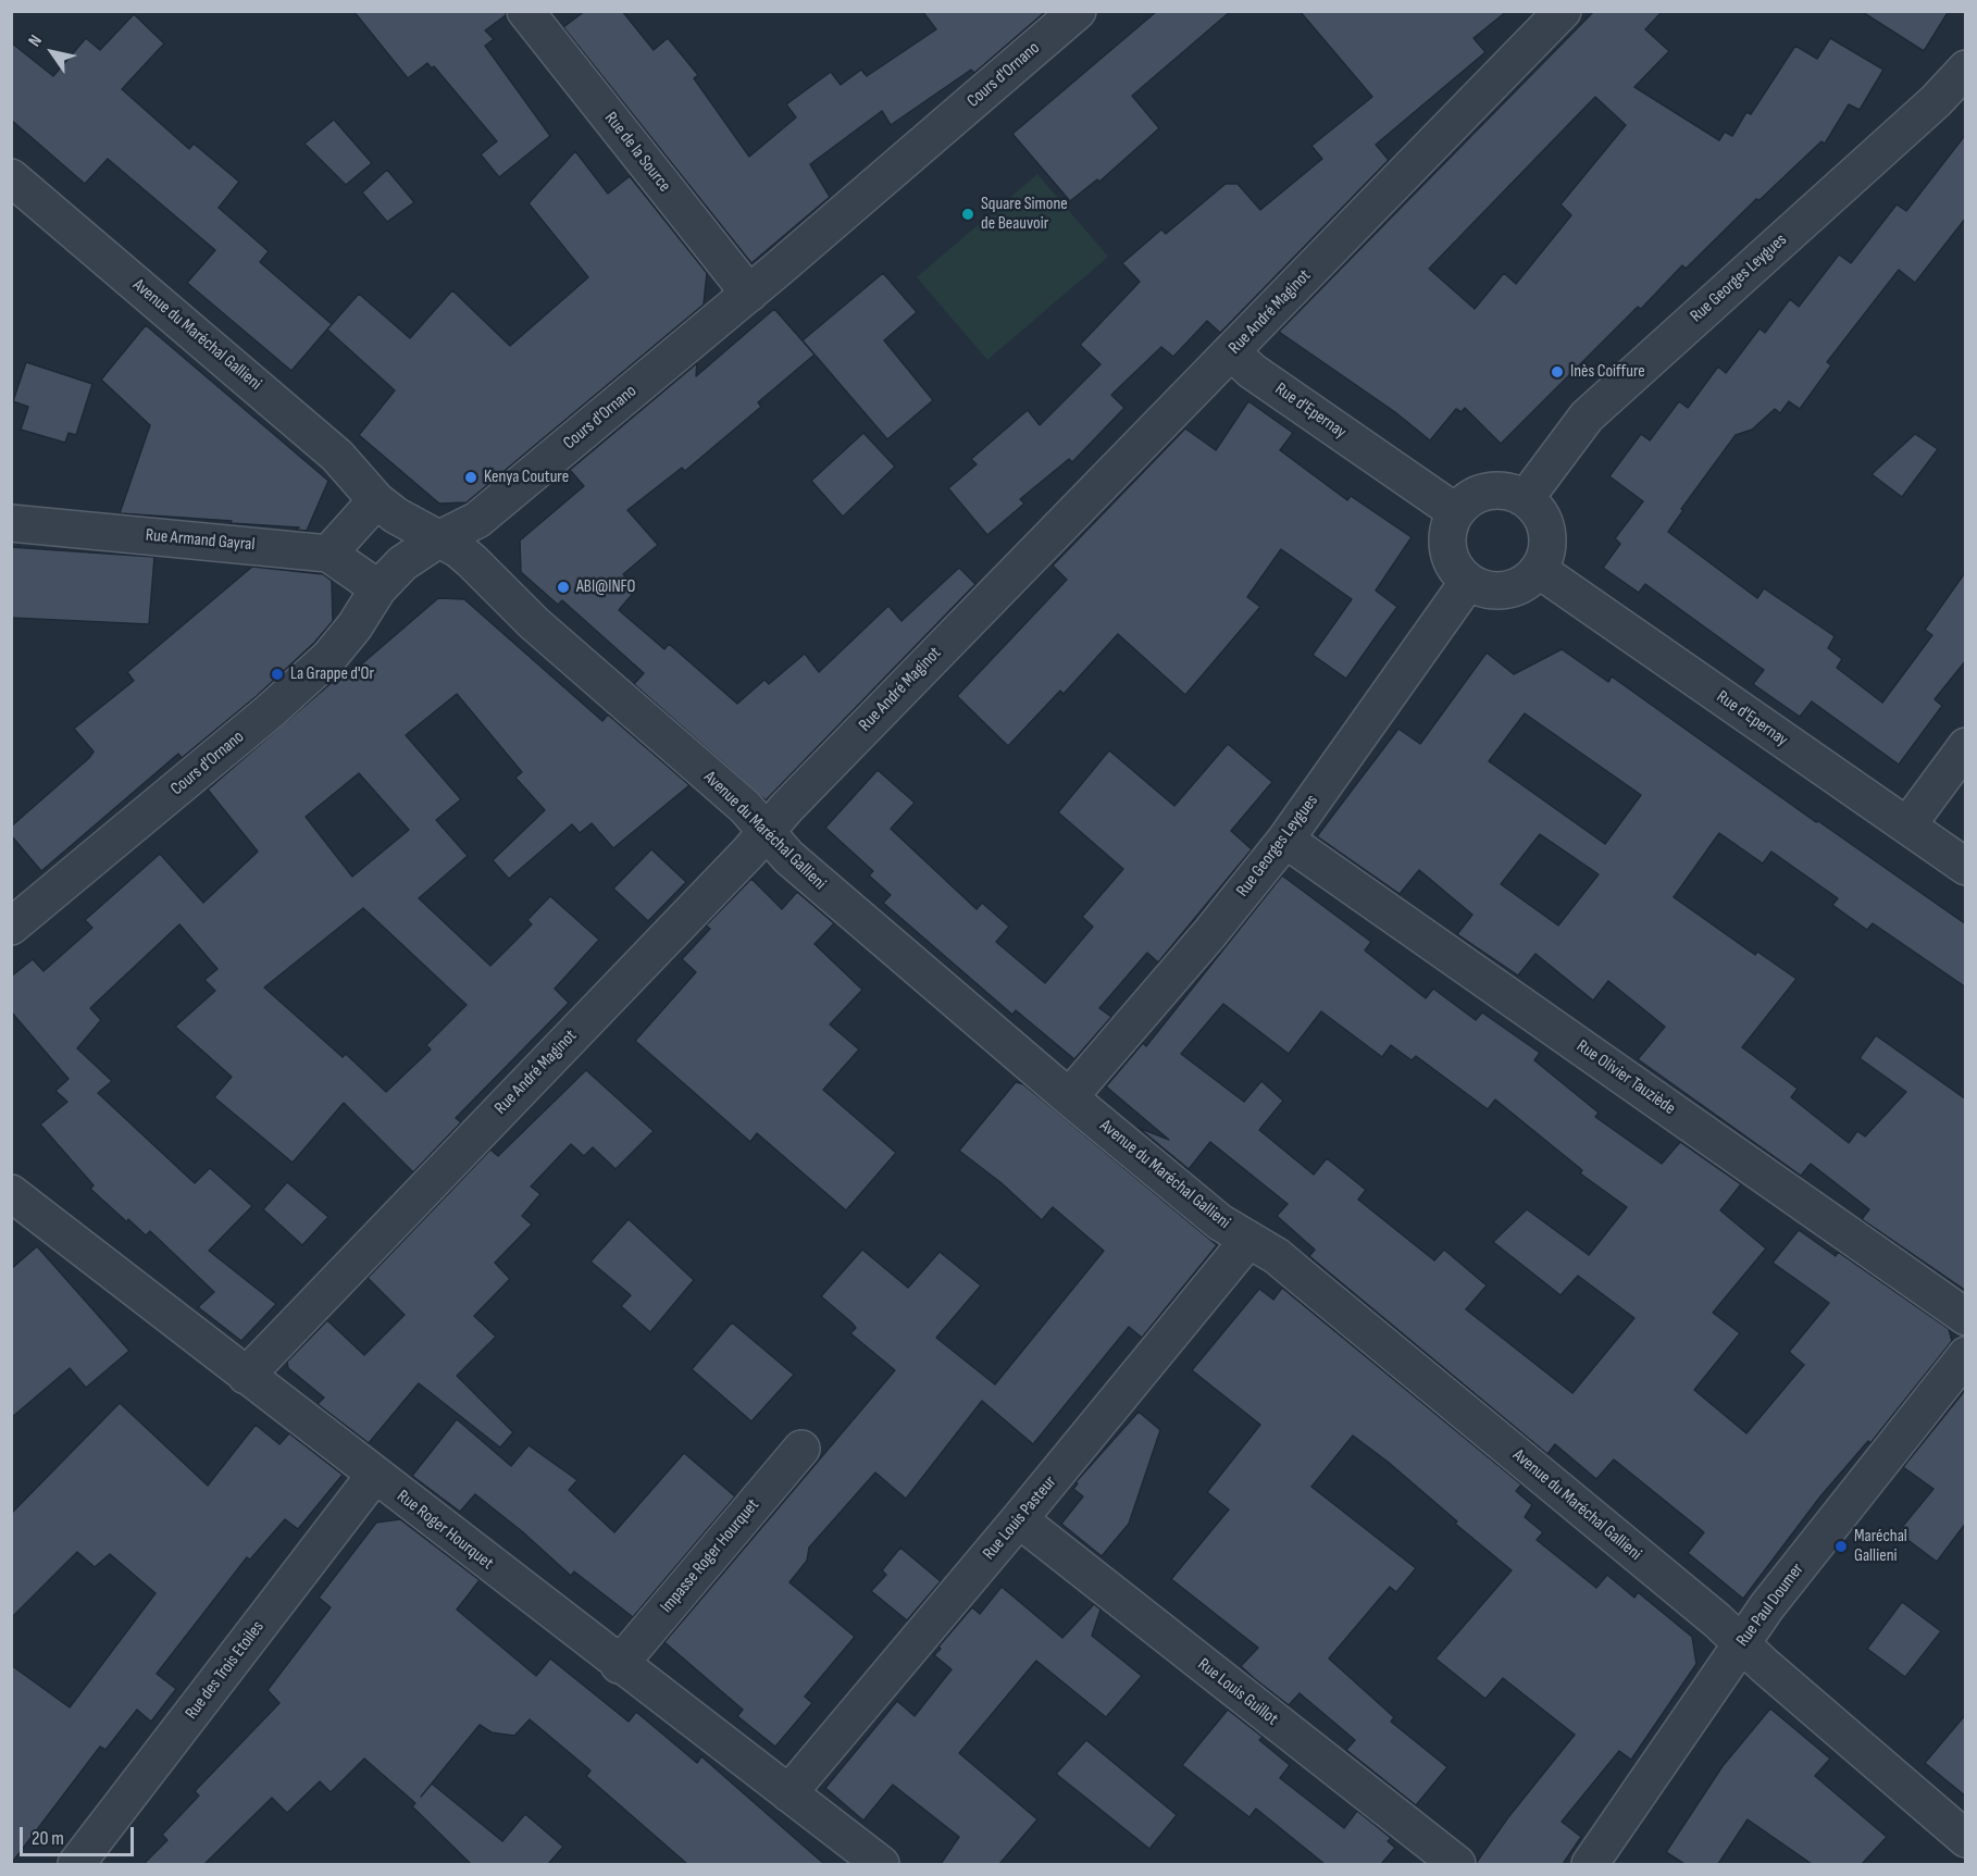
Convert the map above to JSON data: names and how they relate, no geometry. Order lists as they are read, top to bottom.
{
  "streets": {
    "street": [
      "Cours d'Ornano",
      "Rue de la Source",
      "Rue Georges Leygues",
      "Rue André Maginot",
      "Avenue du Maréchal Gallieni",
      "Rue d'Epernay",
      "Rue Armand Gayral",
      "Rue Olivier Tauziède",
      "Rue Louis Pasteur",
      "Rue Roger Hourquet",
      "Impasse Roger Hourquet",
      "Rue Paul Doumer",
      "Rue des Trois Etoiles",
      "Rue Louis Guillot"
    ]
  },
  "crossings": [
    ["Cours d'Ornano", "Rue de la Source"],
    ["Cours d'Ornano", "Avenue du Maréchal Gallieni"],
    ["Cours d'Ornano", "Rue Armand Gayral"],
    ["Rue Georges Leygues", "Avenue du Maréchal Gallieni"],
    ["Rue Georges Leygues", "Rue d'Epernay"],
    ["Rue Georges Leygues", "Rue Olivier Tauziède"],
    ["Rue André Maginot", "Avenue du Maréchal Gallieni"],
    ["Rue André Maginot", "Rue d'Epernay"],
    ["Rue André Maginot", "Rue Roger Hourquet"],
    ["Avenue du Maréchal Gallieni", "Rue Louis Pasteur"],
    ["Avenue du Maréchal Gallieni", "Rue Paul Doumer"],
    ["Rue Louis Pasteur", "Rue Roger Hourquet"],
    ["Rue Louis Pasteur", "Rue Louis Guillot"],
    ["Rue Roger Hourquet", "Impasse Roger Hourquet"],
    ["Rue Roger Hourquet", "Rue des Trois Etoiles"]
  ],
  "places": [
    "Square Simone de Beauvoir",
    "Inès Coiffure",
    "Kenya Couture",
    "ABI@INFO",
    "La Grappe d'Or",
    "Maréchal Gallieni"
  ],
  "scale_bar": "20 m",
  "north": "top left"
}
